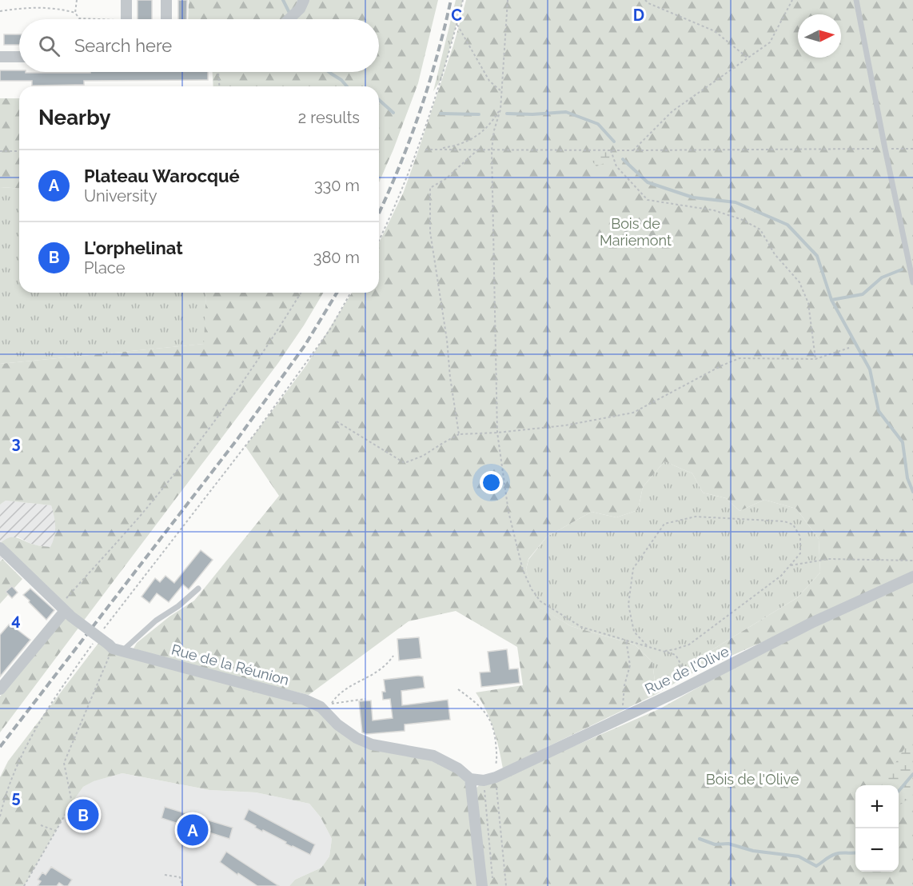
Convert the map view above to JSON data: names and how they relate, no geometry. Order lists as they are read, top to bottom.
{
  "streets": {
    "street": ["Rue de la Réunion", "Rue de l'Olive"]
  },
  "parks": ["Bois de Mariemont", "Bois de l'Olive"],
  "north": "right",
  "page": {
    "search": "Search here",
    "heading": ["Nearby", "2 results"],
    "list": [
      {
        "mark": "A",
        "name": "Plateau Warocqué",
        "note": "University",
        "value": "330 m"
      },
      {
        "mark": "B",
        "name": "L'orphelinat",
        "note": "Place",
        "value": "380 m"
      }
    ],
    "map_buttons": ["+", "−"],
    "pins": ["B", "A"]
  },
  "grid": {
    "columns": ["C", "D"],
    "rows": ["3", "4", "5"]
  }
}
